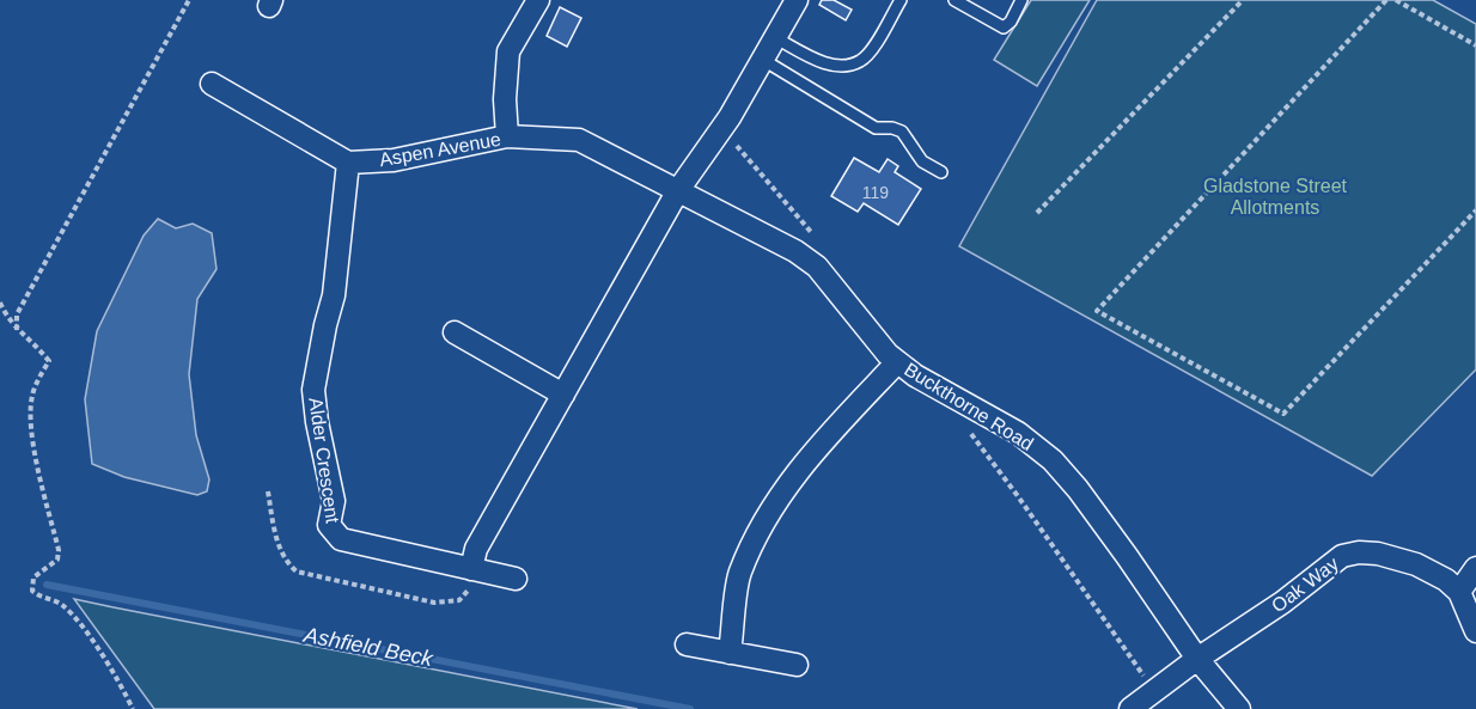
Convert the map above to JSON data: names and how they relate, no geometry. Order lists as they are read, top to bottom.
{
  "streets": {
    "street": [
      "Aspen Avenue",
      "Buckthorne Road",
      "Alder Crescent",
      "Oak Way"
    ]
  },
  "crossings": [
    ["Aspen Avenue", "Buckthorne Road"],
    ["Aspen Avenue", "Alder Crescent"],
    ["Buckthorne Road", "Oak Way"]
  ],
  "water": ["Ashfield Beck"],
  "parks": ["Gladstone Street Allotments"],
  "house_numbers": ["119"]
}
